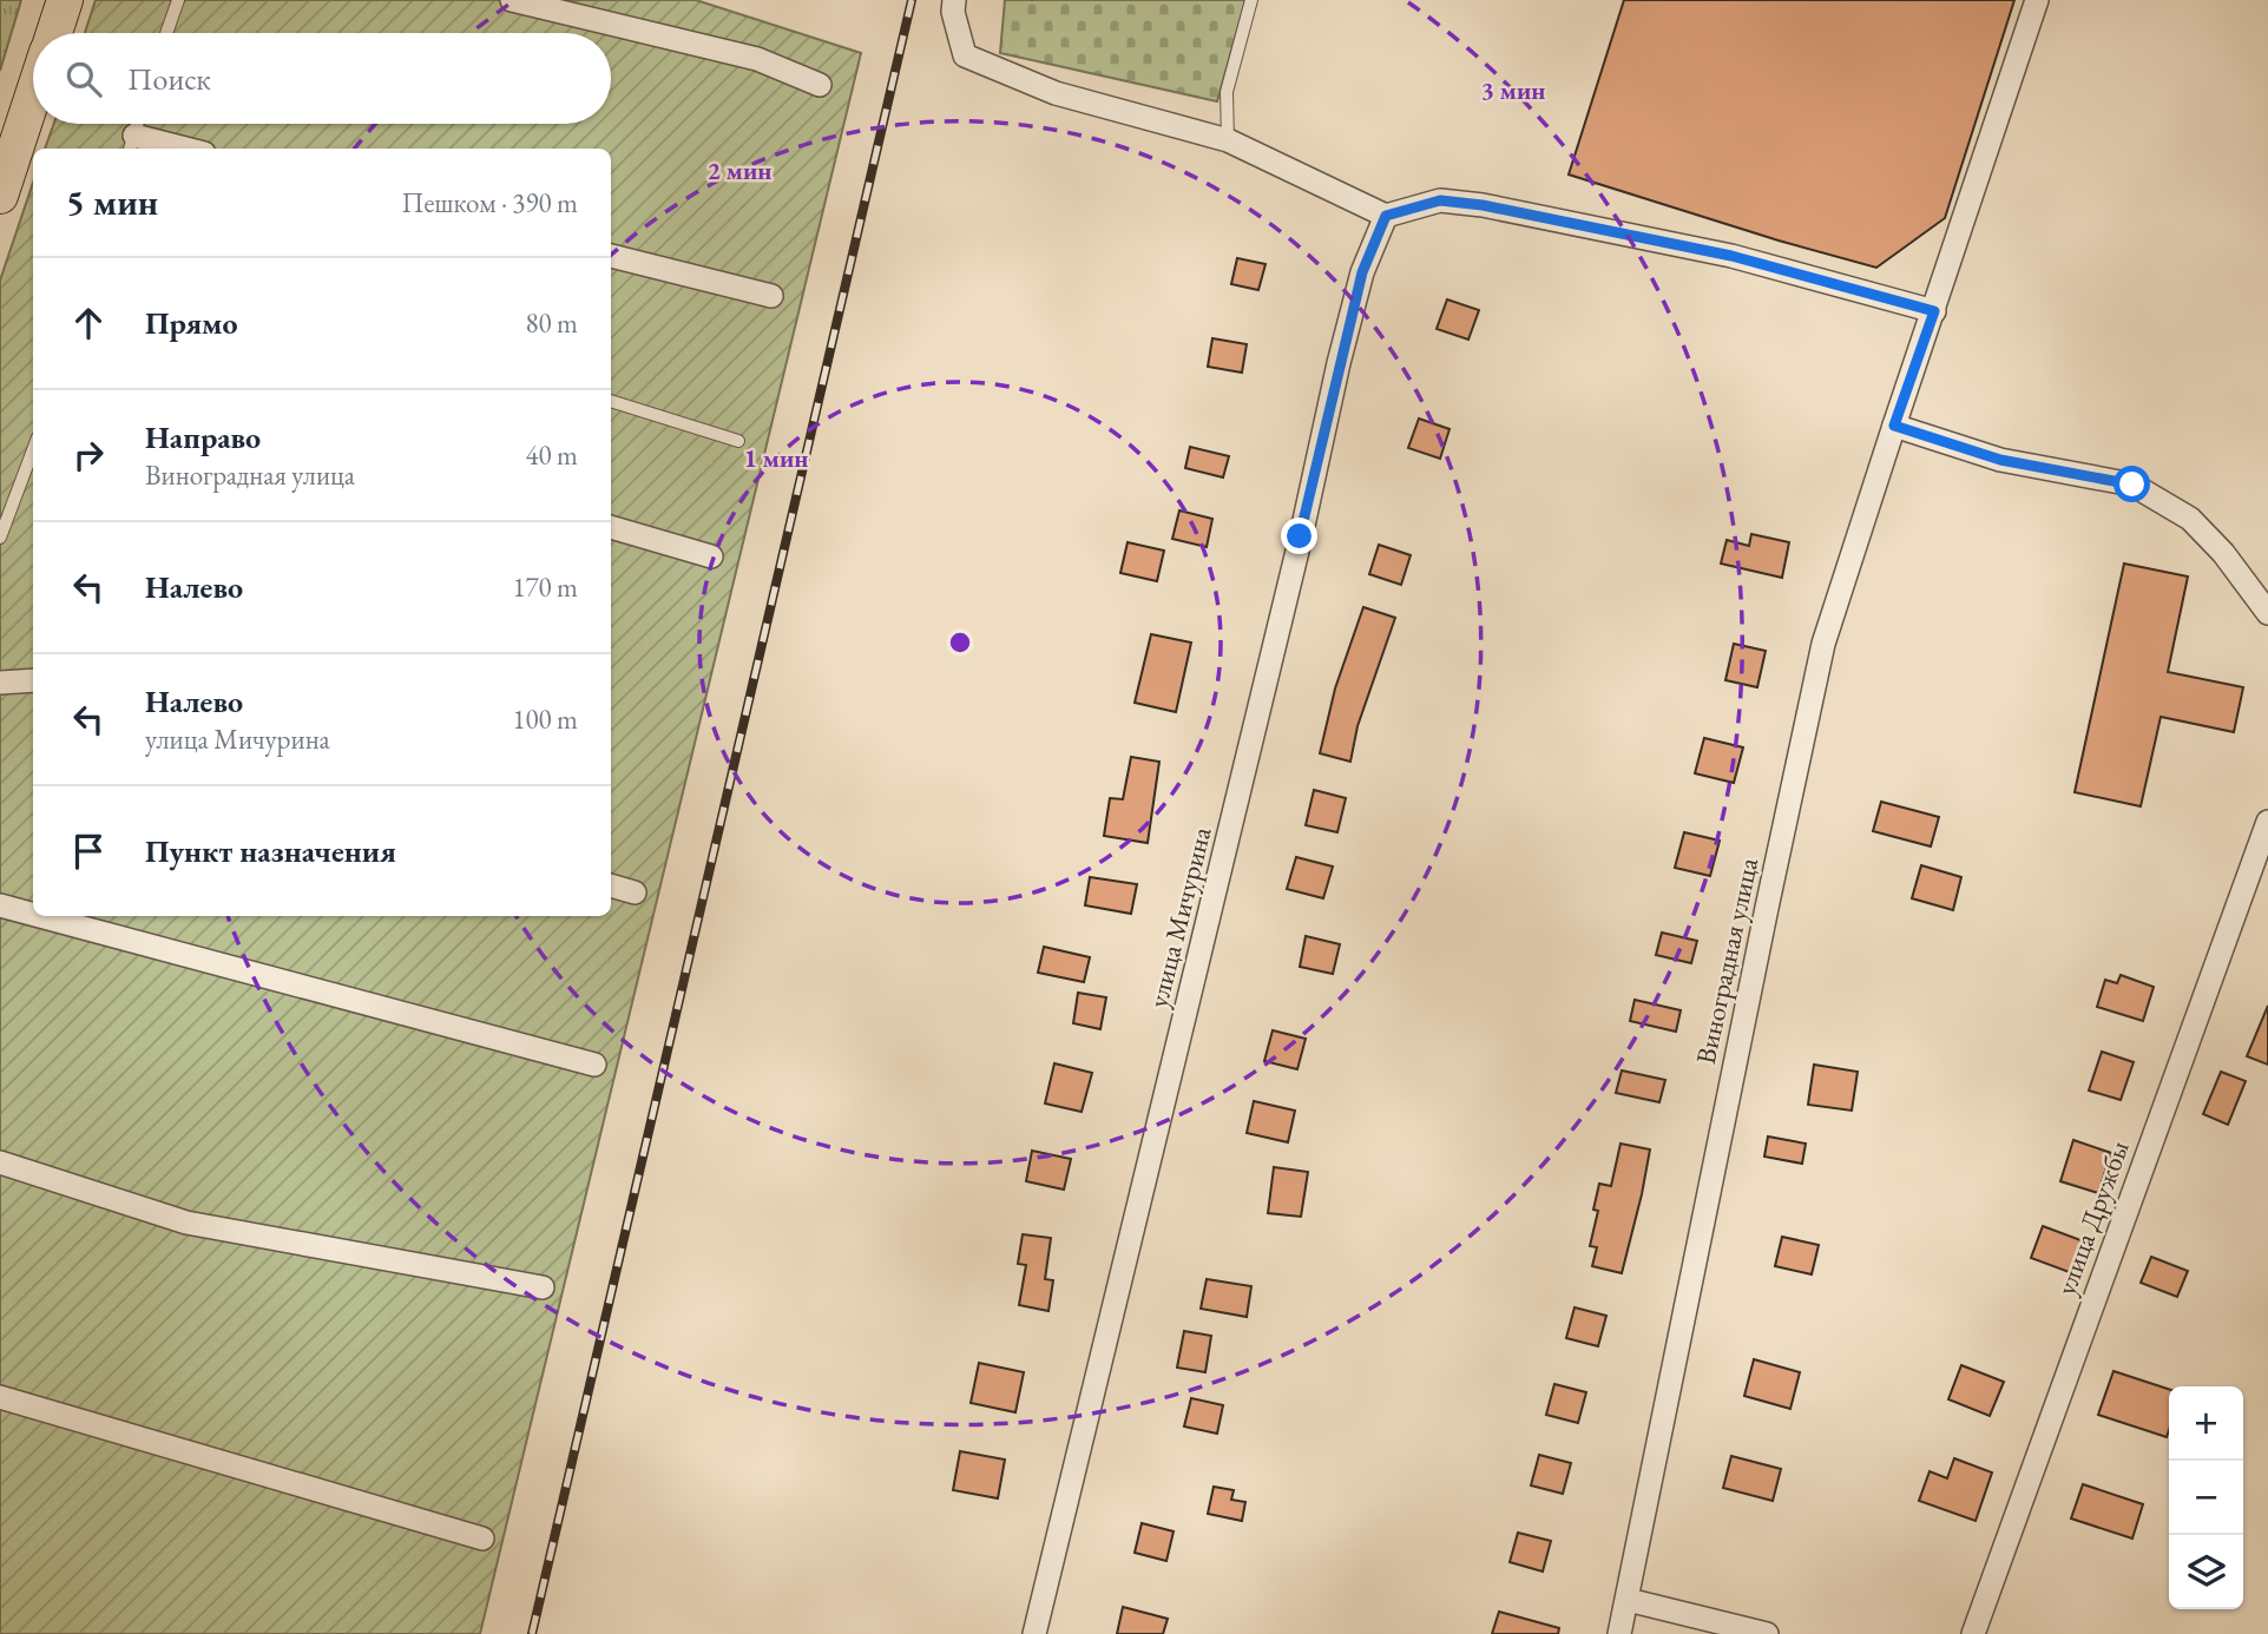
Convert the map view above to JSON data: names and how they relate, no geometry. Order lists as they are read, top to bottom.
{
  "streets": {
    "street": ["улица Мичурина", "Виноградная улица", "улица Дружбы"]
  },
  "page": {
    "search": "Поиск",
    "heading": ["5 мин", "Пешком · 390 m"],
    "list": [
      ["Прямо", "80 m"],
      ["Направо", "Виноградная улица", "40 m"],
      ["Налево", "170 m"],
      ["Налево", "улица Мичурина", "100 m"],
      "Пункт назначения"
    ],
    "map_buttons": ["+", "−"]
  },
  "rings": ["3 мин", "2 мин", "1 мин"]
}
